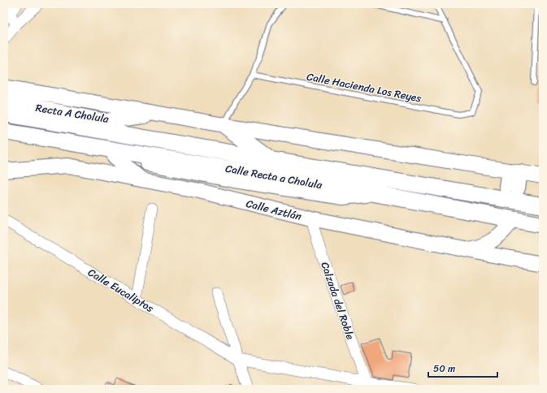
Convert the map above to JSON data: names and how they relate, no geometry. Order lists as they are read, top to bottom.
{
  "streets": {
    "main road": ["Recta A Cholula", "Calle Recta a Cholula", "Calle Aztlán"],
    "street": ["Calle Eucaliptos", "Calzada del Roble"],
    "lane": ["Calle Hacienda Los Reyes"]
  },
  "crossings": [
    ["Calle Aztlán", "Calzada del Roble"]
  ],
  "scale_bar": "50 m"
}
